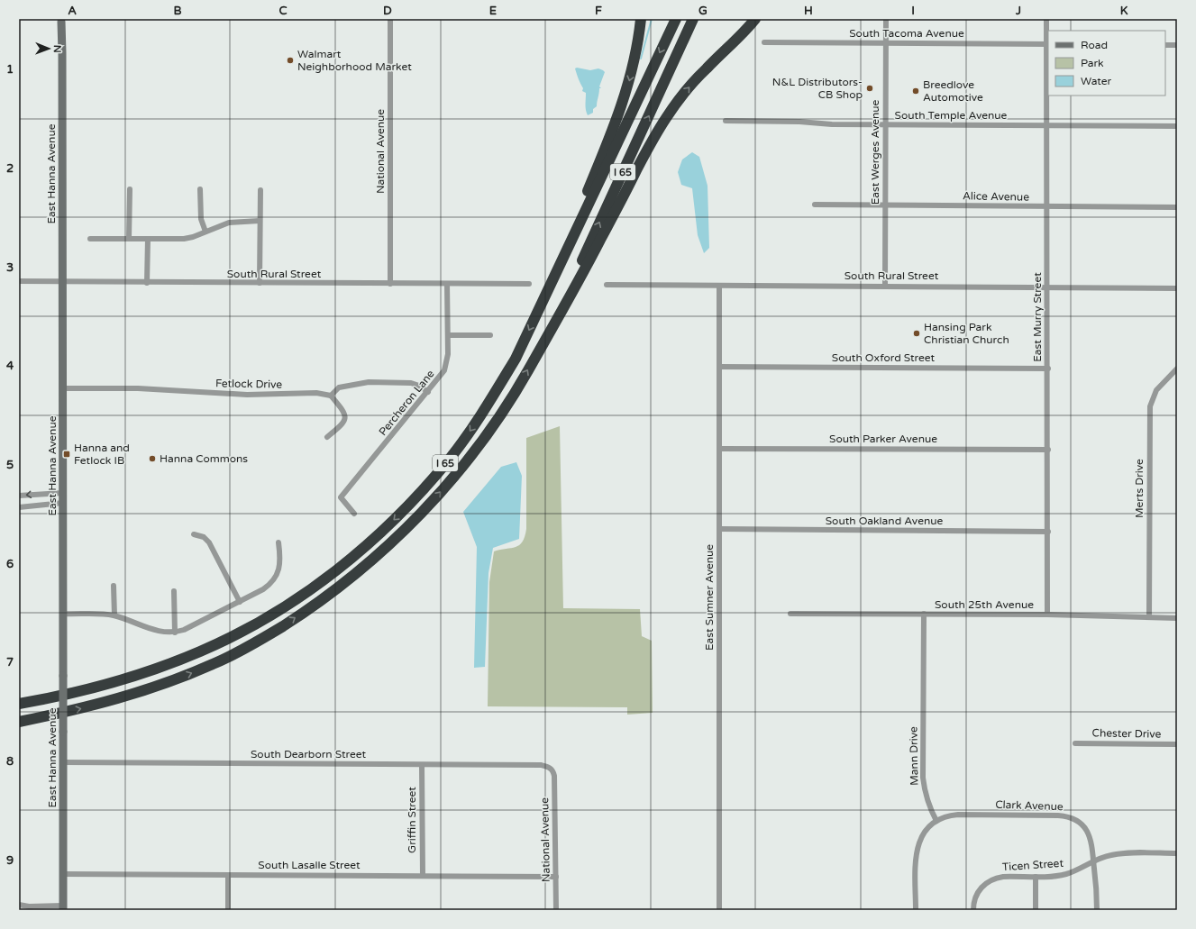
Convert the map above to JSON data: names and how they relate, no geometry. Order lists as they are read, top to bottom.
{
  "streets": {
    "highway": ["I 65"],
    "main road": ["East Hanna Avenue"],
    "street": [
      "South Tacoma Avenue",
      "South Temple Avenue",
      "National Avenue",
      "East Werges Avenue",
      "Alice Avenue",
      "South Rural Street",
      "East Murry Street",
      "South Oxford Street",
      "Fetlock Drive",
      "Percheron Lane",
      "South Parker Avenue",
      "Merts Drive",
      "South Oakland Avenue",
      "East Sumner Avenue",
      "South 25th Avenue",
      "Chester Drive",
      "South Dearborn Street",
      "Mann Drive",
      "Clark Avenue",
      "Griffin Street",
      "South Lasalle Street",
      "Ticen Street"
    ]
  },
  "crossings": [
    ["South Tacoma Avenue", "East Werges Avenue"],
    ["South Tacoma Avenue", "East Murry Street"],
    ["South Temple Avenue", "East Werges Avenue"],
    ["South Temple Avenue", "East Murry Street"],
    ["National Avenue", "South Rural Street"],
    ["National Avenue", "South Dearborn Street"],
    ["National Avenue", "South Lasalle Street"],
    ["East Werges Avenue", "Alice Avenue"],
    ["East Werges Avenue", "South Rural Street"],
    ["East Hanna Avenue", "South Rural Street"],
    ["East Hanna Avenue", "Fetlock Drive"],
    ["East Hanna Avenue", "South Dearborn Street"],
    ["East Hanna Avenue", "South Lasalle Street"],
    ["Alice Avenue", "East Murry Street"],
    ["South Rural Street", "East Murry Street"],
    ["South Rural Street", "Percheron Lane"],
    ["South Rural Street", "East Sumner Avenue"],
    ["East Murry Street", "South Oxford Street"],
    ["East Murry Street", "South Parker Avenue"],
    ["East Murry Street", "South Oakland Avenue"],
    ["East Murry Street", "South 25th Avenue"],
    ["South Oxford Street", "East Sumner Avenue"],
    ["South Parker Avenue", "East Sumner Avenue"],
    ["Merts Drive", "South 25th Avenue"],
    ["South Oakland Avenue", "East Sumner Avenue"],
    ["South 25th Avenue", "Mann Drive"],
    ["South Dearborn Street", "Griffin Street"],
    ["Mann Drive", "Clark Avenue"],
    ["Clark Avenue", "Ticen Street"],
    ["Griffin Street", "South Lasalle Street"]
  ],
  "places": {
    "other": [
      "Walmart Neighborhood Market",
      "N&L Distributors- CB Shop",
      "Breedlove Automotive",
      "Hansing Park Christian Church",
      "Hanna Commons"
    ],
    "transit": ["Hanna and Fetlock IB"]
  },
  "legend": ["Road", "Park", "Water"],
  "north": "right",
  "grid": {
    "columns": [
      "A",
      "B",
      "C",
      "D",
      "E",
      "F",
      "G",
      "H",
      "I",
      "J",
      "K"
    ],
    "rows": [
      "1",
      "2",
      "3",
      "4",
      "5",
      "6",
      "7",
      "8",
      "9"
    ]
  }
}
